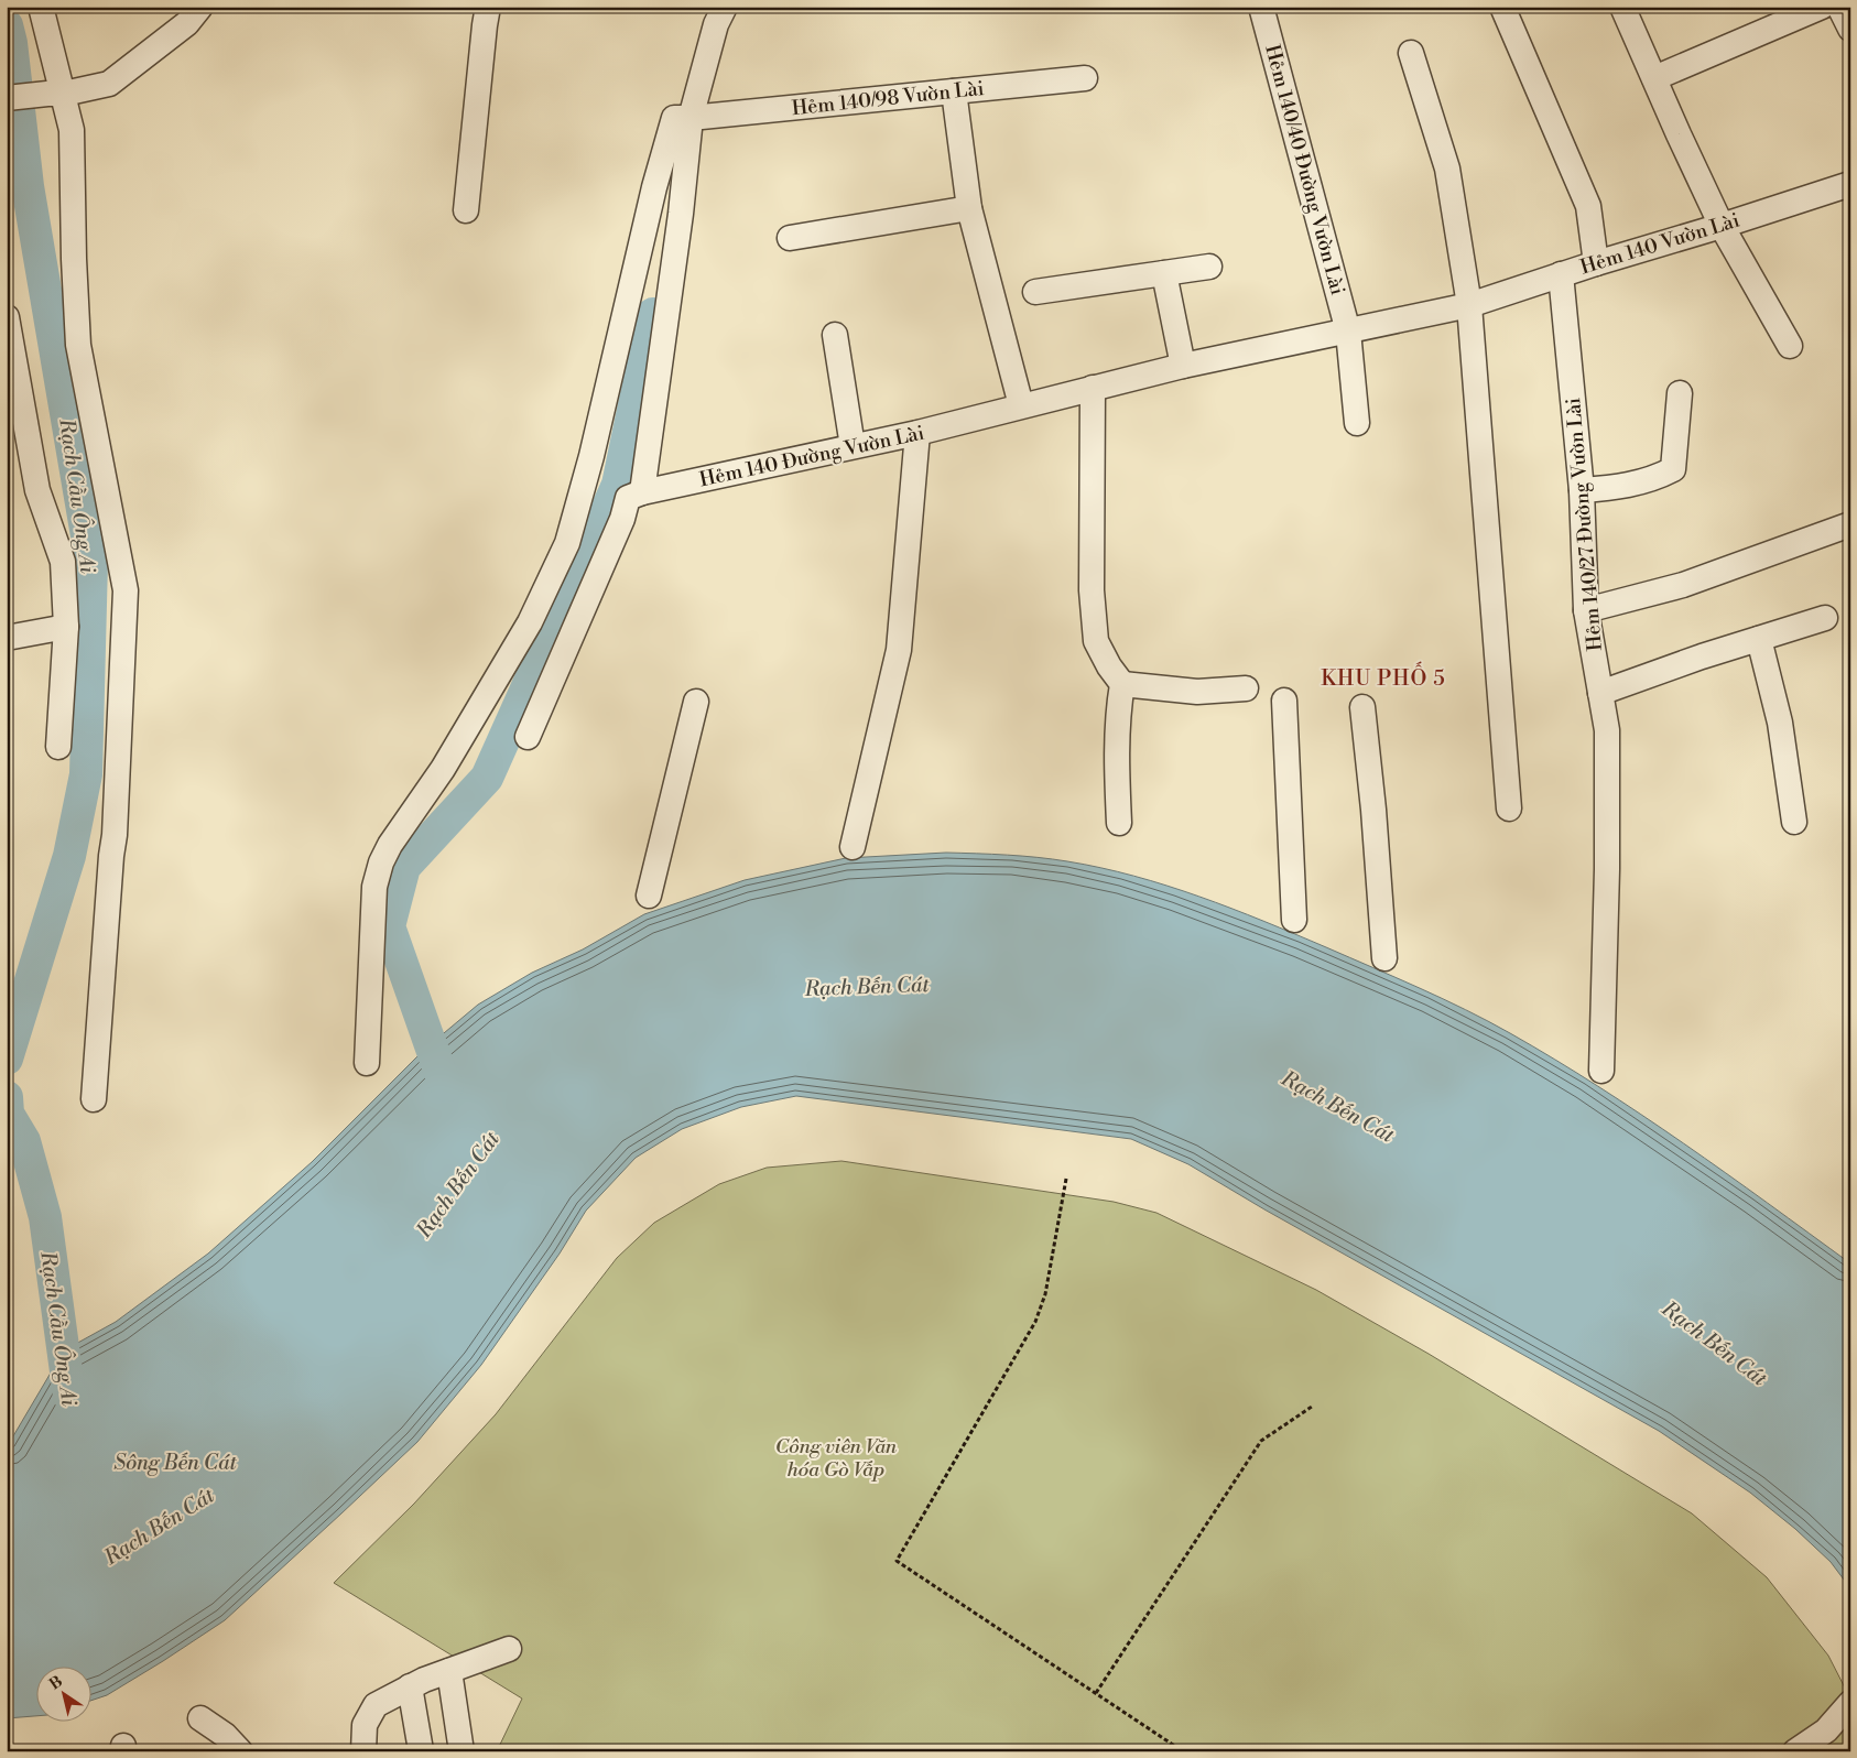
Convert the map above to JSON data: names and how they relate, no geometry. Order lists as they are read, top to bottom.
{
  "streets": {
    "street": [
      "Hẻm 140/98 Vườn Lài",
      "Hẻm 140/40 Đường Vườn Lài",
      "Hẻm 140 Vườn Lài",
      "Hẻm 140 Đường Vườn Lài",
      "Hẻm 140/27 Đường Vườn Lài"
    ]
  },
  "crossings": [
    ["Hẻm 140/40 Đường Vườn Lài", "Hẻm 140 Vườn Lài"],
    ["Hẻm 140/40 Đường Vườn Lài", "Hẻm 140 Đường Vườn Lài"],
    ["Hẻm 140 Vườn Lài", "Hẻm 140 Đường Vườn Lài"],
    ["Hẻm 140 Vườn Lài", "Hẻm 140/27 Đường Vườn Lài"]
  ],
  "districts": ["KHU PHỐ 5"],
  "water": ["Rạch Cầu Ông Ai", "Rạch Bến Cát", "Sông Bến Cát"],
  "parks": ["Công viên Văn hóa Gò Vấp"],
  "north": "top left"
}
